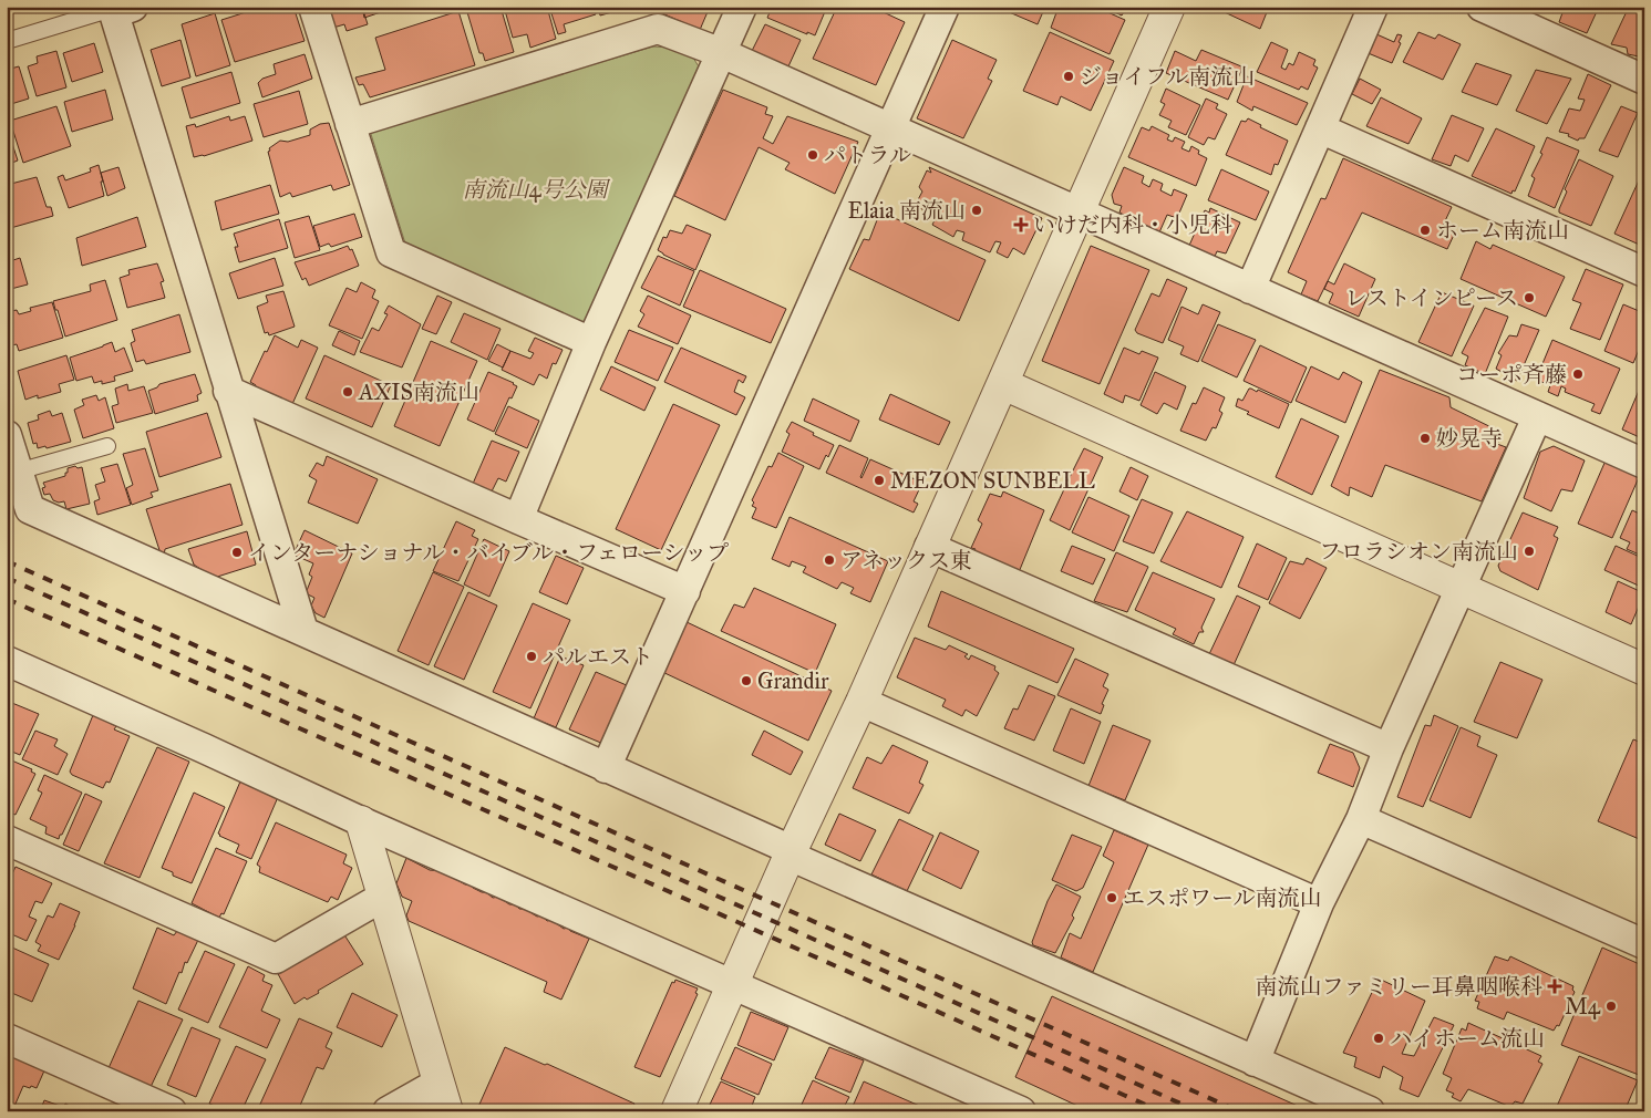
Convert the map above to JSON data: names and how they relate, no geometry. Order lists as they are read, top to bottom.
{
  "parks": ["南流山4号公園"],
  "places": {
    "other": [
      "ジョイフル南流山",
      "パトラル",
      "Elaia 南流山",
      "ホーム南流山",
      "レストインピース",
      "コーポ斉藤",
      "AXIS南流山",
      "妙晃寺",
      "MEZON SUNBELL",
      "フロラシオン南流山",
      "インターナショナル・バイブル・フェローシップ",
      "アネックス東",
      "パルエスト",
      "Grandir",
      "エスポワール南流山",
      "M4",
      "ハイホーム流山"
    ],
    "health": ["いけだ内科・小児科", "南流山ファミリー耳鼻咽喉科"]
  }
}
